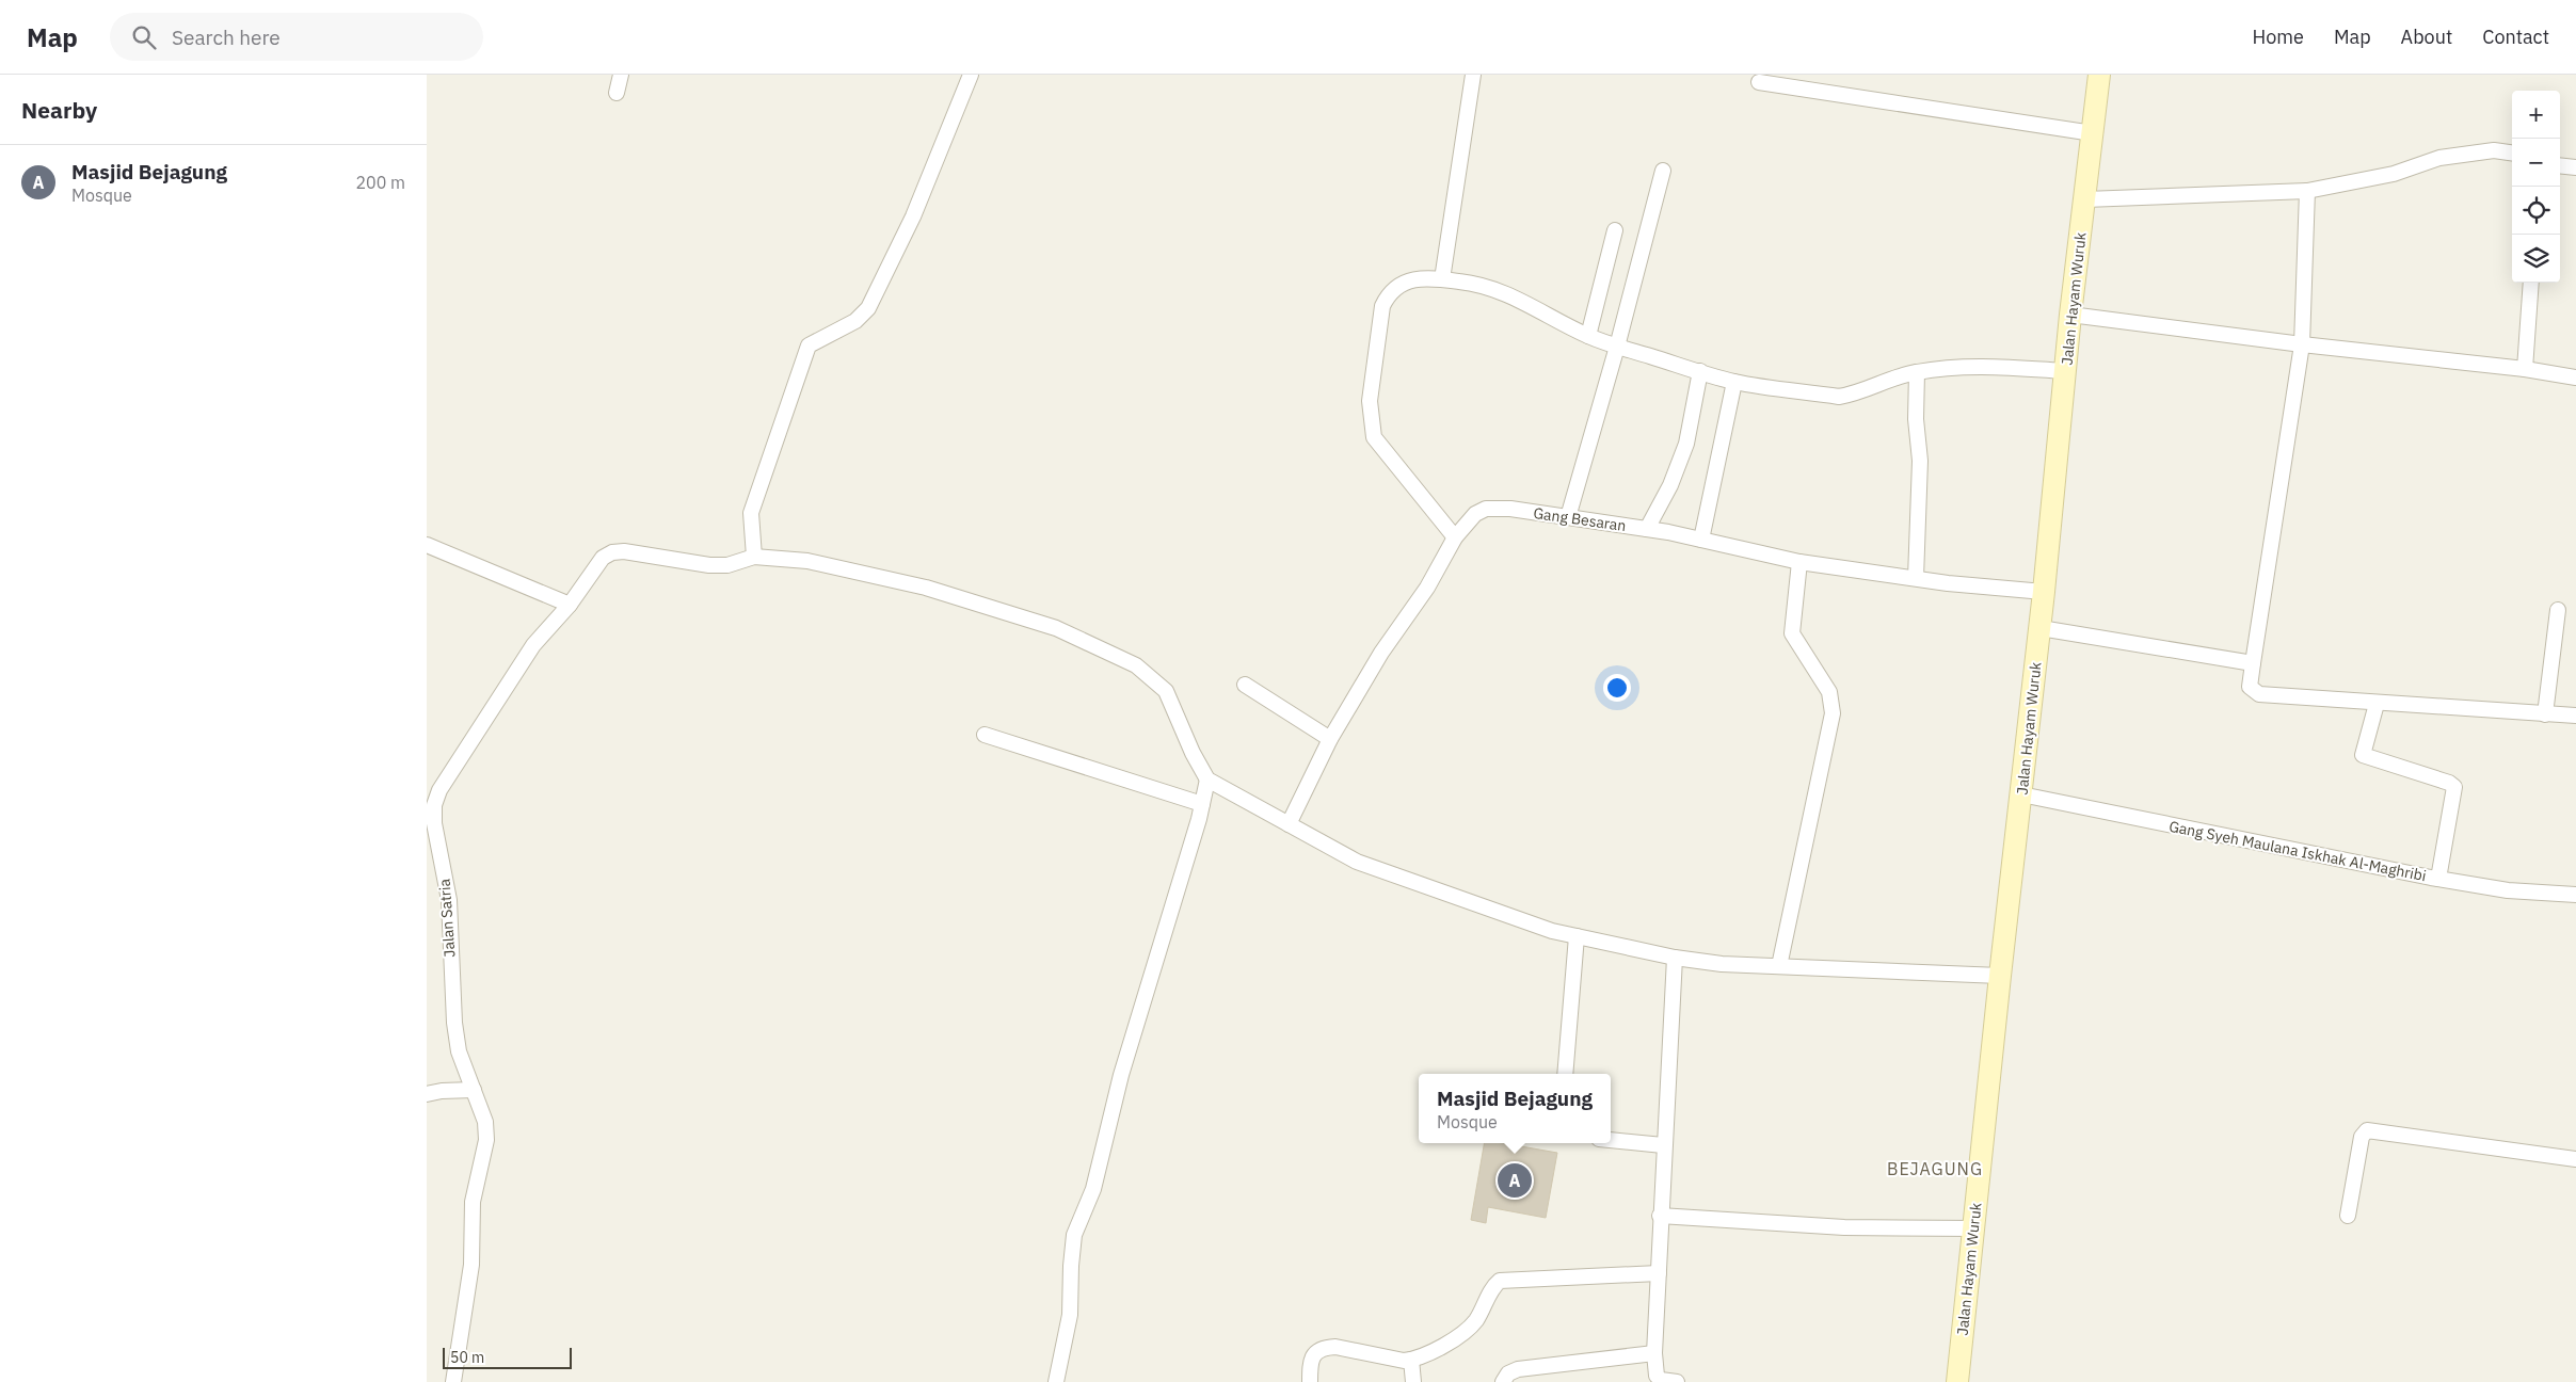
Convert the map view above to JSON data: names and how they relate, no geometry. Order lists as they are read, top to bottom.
{
  "streets": {
    "main road": ["Jalan Hayam Wuruk"],
    "street": ["Gang Besaran", "Gang Syeh Maulana Iskhak Al-Maghribi", "Jalan Satria"]
  },
  "crossings": [
    ["Jalan Hayam Wuruk", "Gang Besaran"],
    ["Jalan Hayam Wuruk", "Gang Syeh Maulana Iskhak Al-Maghribi"]
  ],
  "districts": ["BEJAGUNG"],
  "scale_bar": "50 m",
  "page": {
    "header": "Map",
    "search": "Search here",
    "nav": [
      "Home",
      "Map",
      "About",
      "Contact"
    ],
    "heading": "Nearby",
    "map_buttons": ["+", "−"],
    "list": [
      {
        "mark": "A",
        "name": "Masjid Bejagung",
        "note": "Mosque",
        "value": "200 m"
      }
    ],
    "popup": ["Masjid Bejagung", "Mosque"],
    "pins": "A",
    "scale": "50 m"
  }
}
